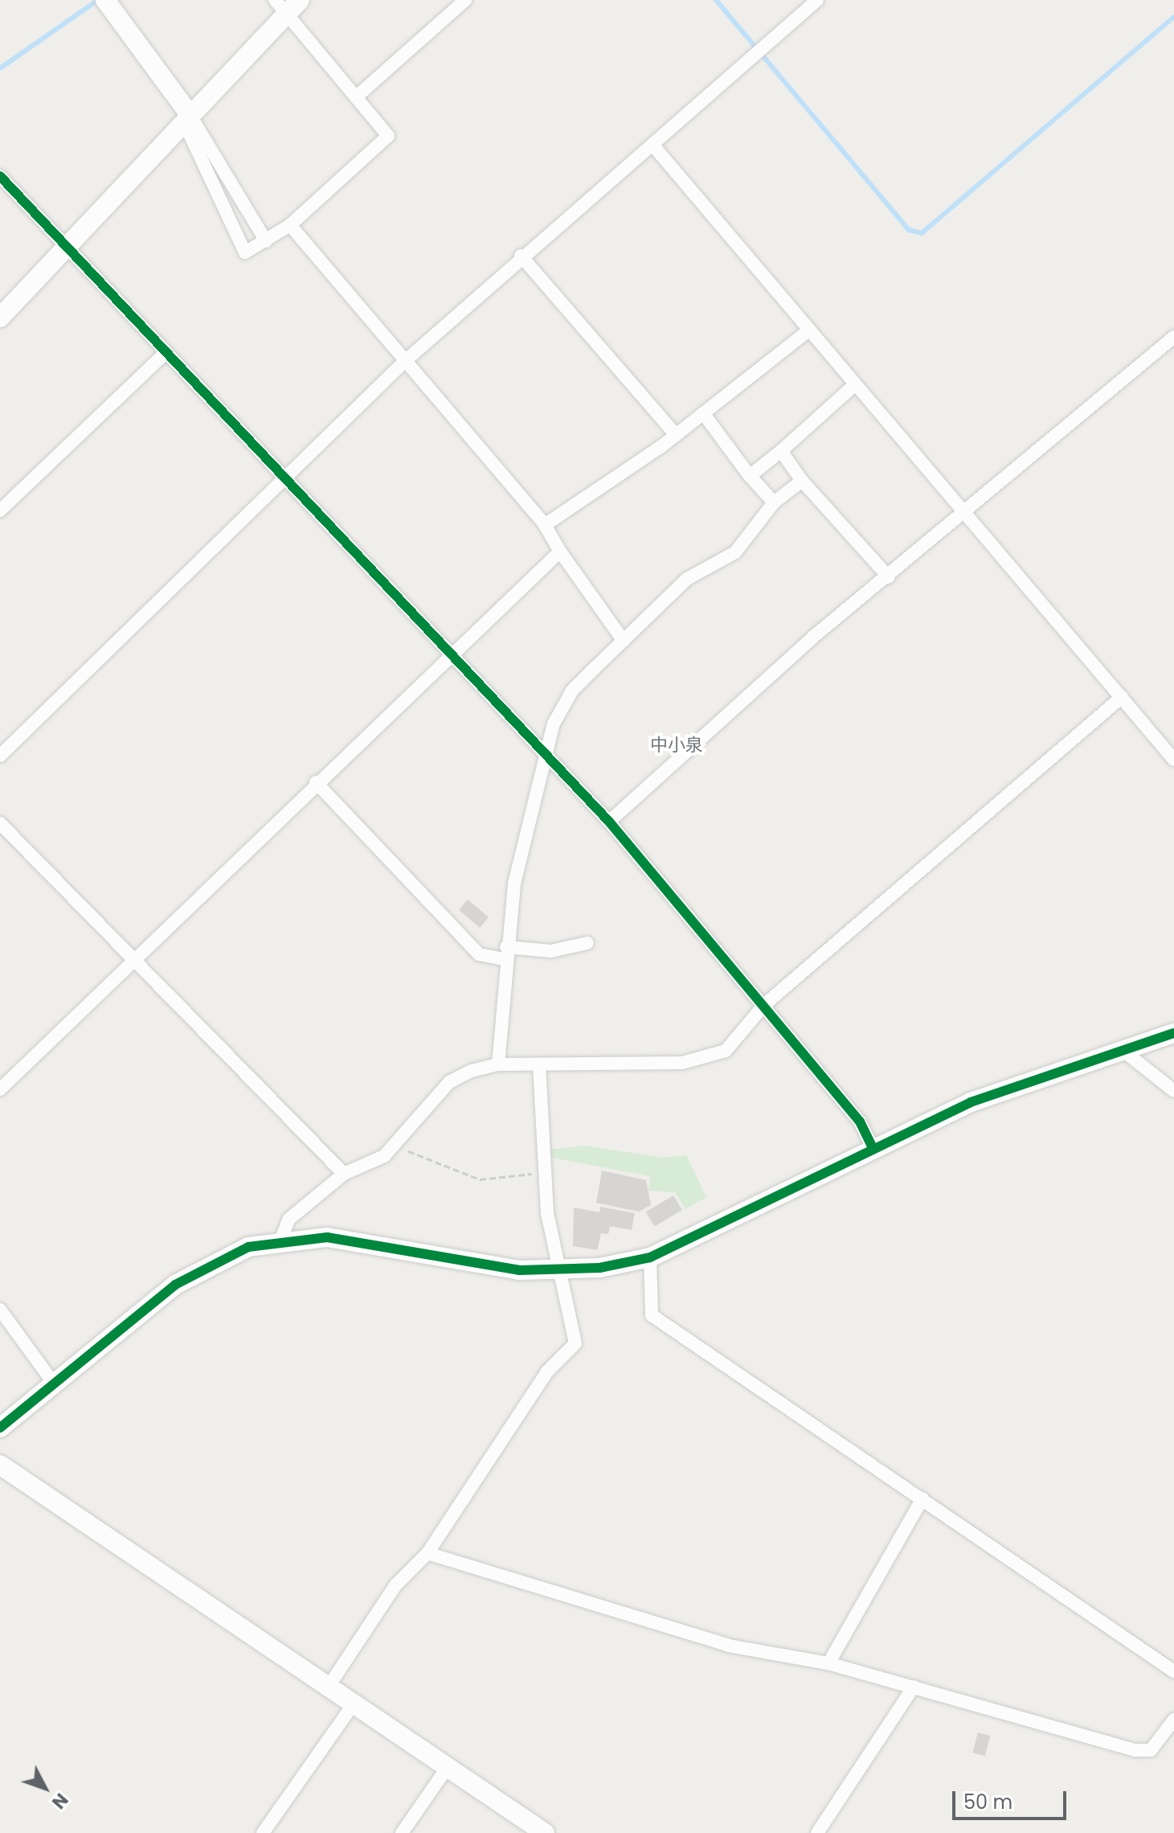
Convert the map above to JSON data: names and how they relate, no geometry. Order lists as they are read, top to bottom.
{
  "districts": ["中小泉"],
  "scale_bar": "50 m",
  "north": "bottom right"
}
